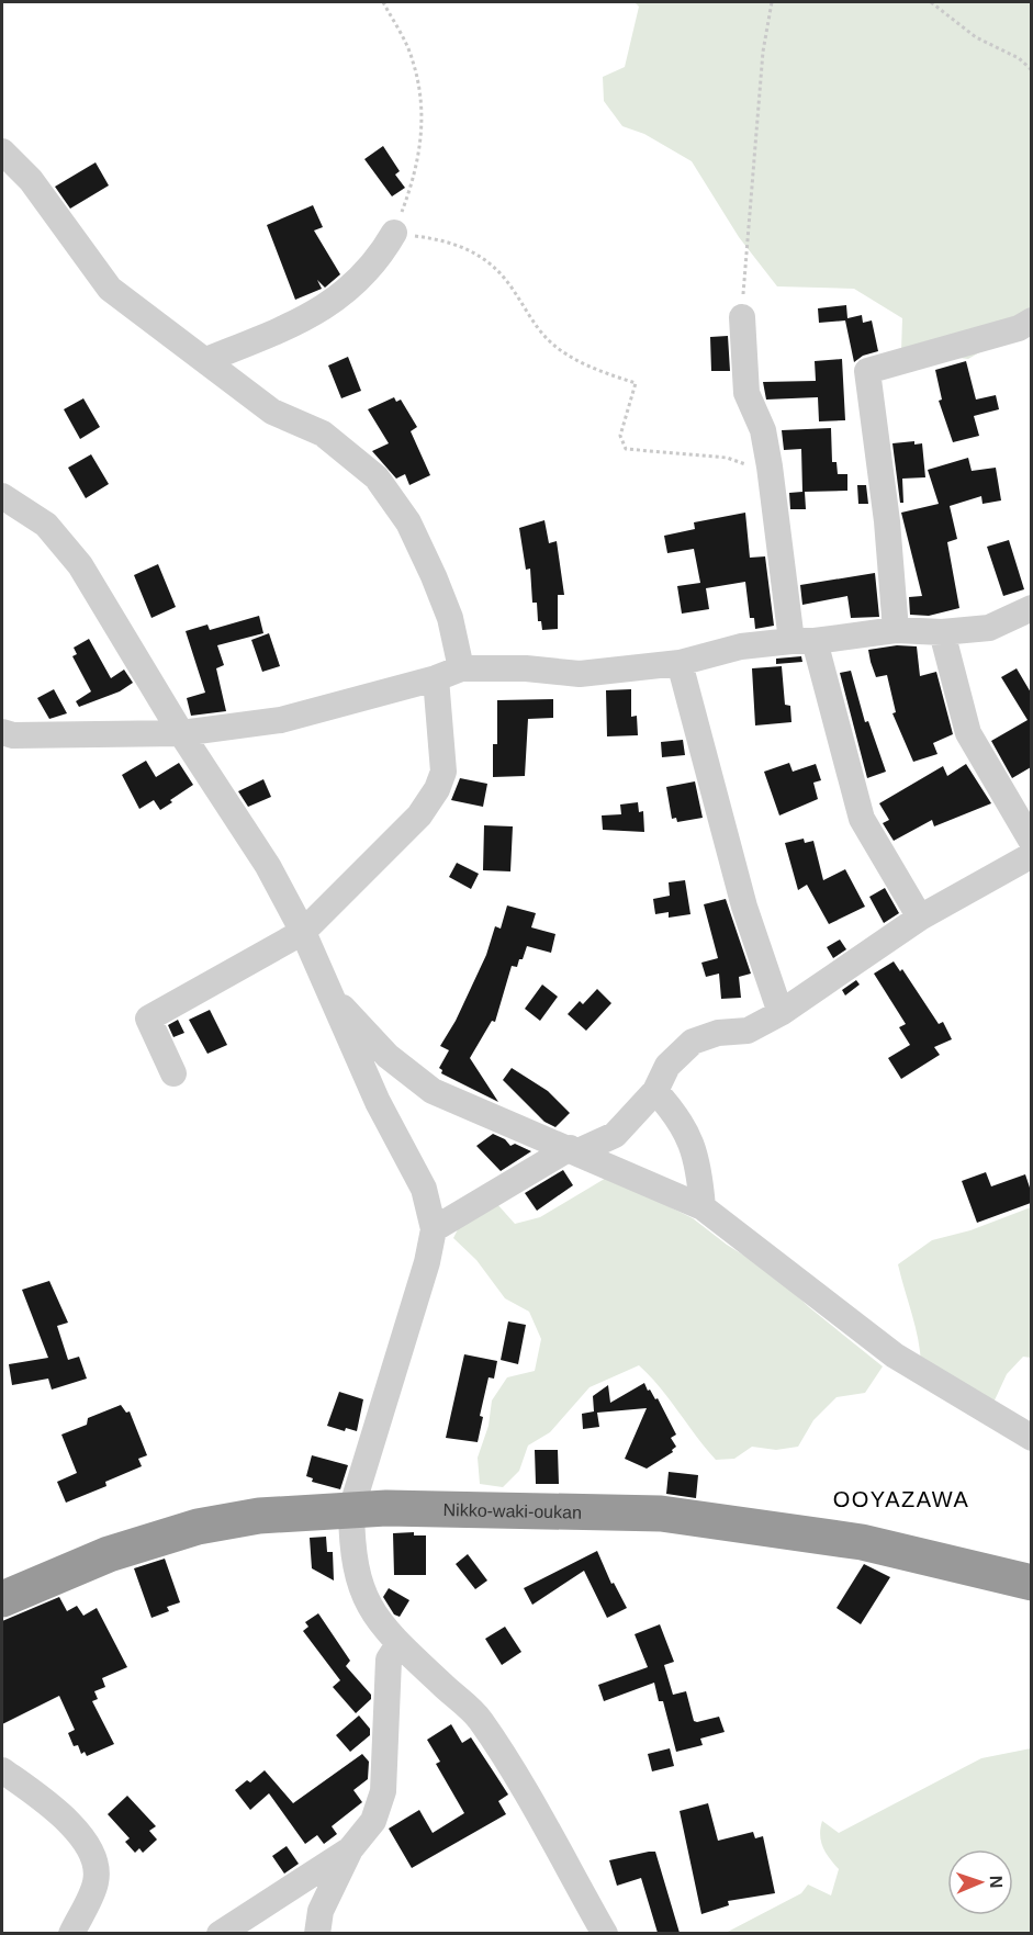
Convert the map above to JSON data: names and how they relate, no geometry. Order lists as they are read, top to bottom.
{
  "streets": {
    "highway": ["Nikko-waki-oukan"]
  },
  "districts": ["OOYAZAWA"],
  "north": "right"
}
